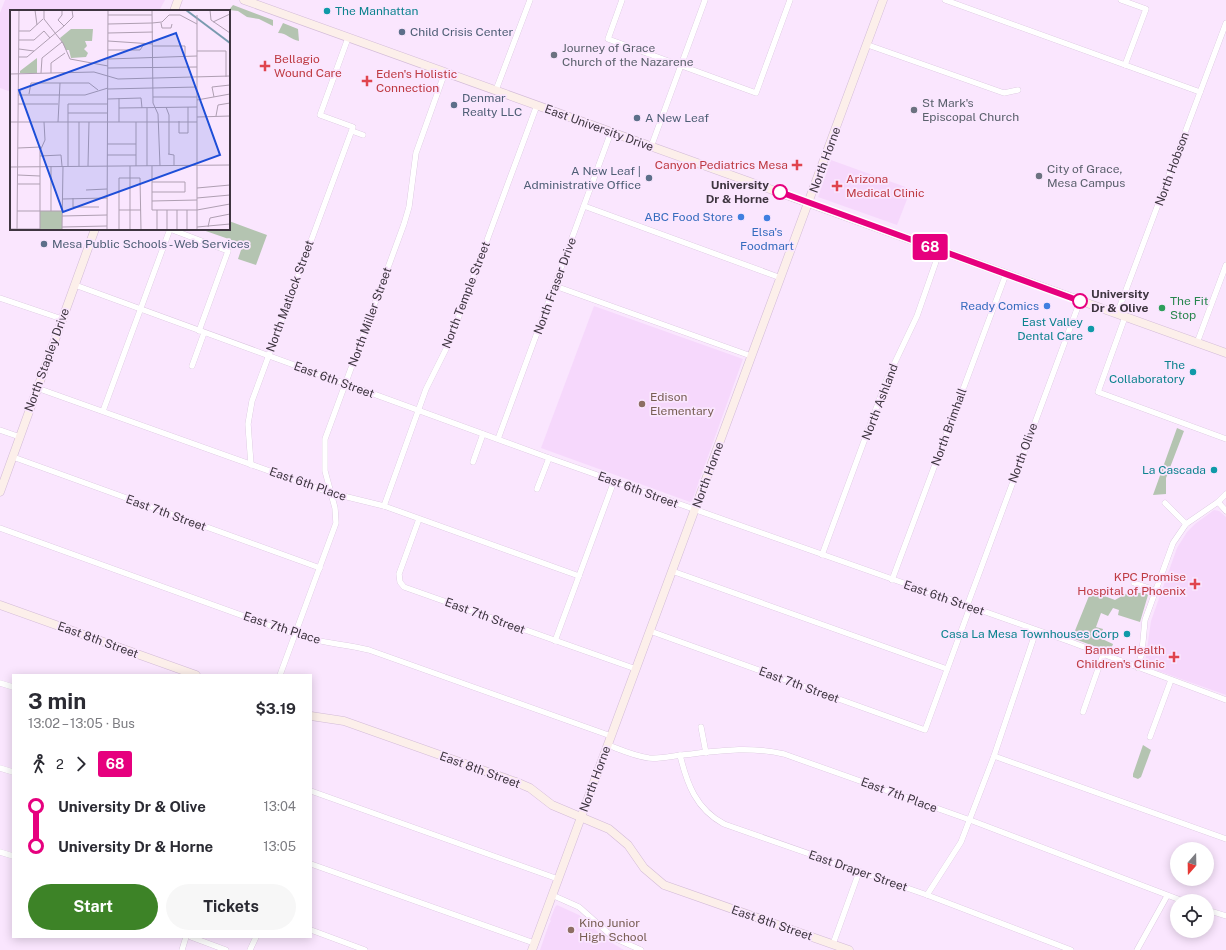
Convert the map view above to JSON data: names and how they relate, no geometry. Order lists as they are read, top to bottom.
{
  "streets": {
    "street": [
      "East University Drive",
      "North Horne",
      "North Hobson",
      "North Fraser Drive",
      "North Temple Street",
      "North Matlock Street",
      "North Miller Street",
      "North Stapley Drive",
      "East 6th Street",
      "North Ashland",
      "North Brimhall",
      "North Olive",
      "East 6th Place",
      "East 7th Street",
      "East 7th Place",
      "East 8th Street",
      "East Draper Street"
    ]
  },
  "crossings": [
    ["East University Drive", "North Horne"],
    ["East University Drive", "North Hobson"],
    ["East University Drive", "North Fraser Drive"],
    ["East University Drive", "North Temple Street"],
    ["East University Drive", "North Miller Street"],
    ["East University Drive", "North Ashland"],
    ["East University Drive", "North Brimhall"],
    ["East University Drive", "North Olive"],
    ["North Horne", "East 6th Street"],
    ["North Horne", "East 7th Street"],
    ["North Horne", "East 7th Place"],
    ["North Horne", "East 8th Street"],
    ["North Fraser Drive", "East 6th Street"],
    ["North Temple Street", "East 6th Street"],
    ["North Temple Street", "East 6th Place"],
    ["North Matlock Street", "East 6th Street"],
    ["North Matlock Street", "East 6th Place"],
    ["North Miller Street", "East 6th Street"],
    ["North Miller Street", "East 6th Place"],
    ["North Miller Street", "East 7th Street"],
    ["North Miller Street", "East 7th Place"],
    ["North Stapley Drive", "East 6th Street"],
    ["North Stapley Drive", "East 6th Place"],
    ["North Stapley Drive", "East 7th Street"],
    ["East 6th Street", "North Ashland"],
    ["East 6th Street", "North Brimhall"],
    ["East 6th Street", "North Olive"],
    ["North Olive", "East 7th Street"],
    ["East 6th Place", "East 7th Street"],
    ["East 7th Place", "East Draper Street"]
  ],
  "places": {
    "other": [
      "The Manhattan",
      "Child Crisis Center",
      "Journey of Grace Church of the Nazarene",
      "Denmar Realty LLC",
      "St Mark's Episcopal Church",
      "A New Leaf",
      "City of Grace, Mesa Campus",
      "A New Leaf | Administrative Office",
      "University Dr & Horne",
      "ABC Food Store",
      "Elsa's Foodmart",
      "Mesa Public Schools - Web Services",
      "University Dr & Olive",
      "Ready Comics",
      "The Fit Stop",
      "East Valley Dental Care",
      "The Collaboratory",
      "Edison Elementary",
      "La Cascada",
      "Casa La Mesa Townhouses Corp",
      "Kino Junior High School"
    ],
    "health": [
      "Bellagio Wound Care",
      "Eden's Holistic Connection",
      "Canyon Pediatrics Mesa",
      "Arizona Medical Clinic",
      "KPC Promise Hospital of Phoenix",
      "Banner Health Children's Clinic"
    ]
  },
  "lines": ["bus line 68"],
  "north": "bottom",
  "page": {
    "on_map": "68",
    "heading": ["3 min", "13:02 – 13:05 · Bus", "$3.19"],
    "legs": ["2", "68"],
    "list": [
      {
        "name": "University Dr & Olive",
        "value": "13:04"
      },
      {
        "name": "University Dr & Horne",
        "value": "13:05"
      }
    ],
    "buttons": ["Start", "Tickets"]
  }
}
